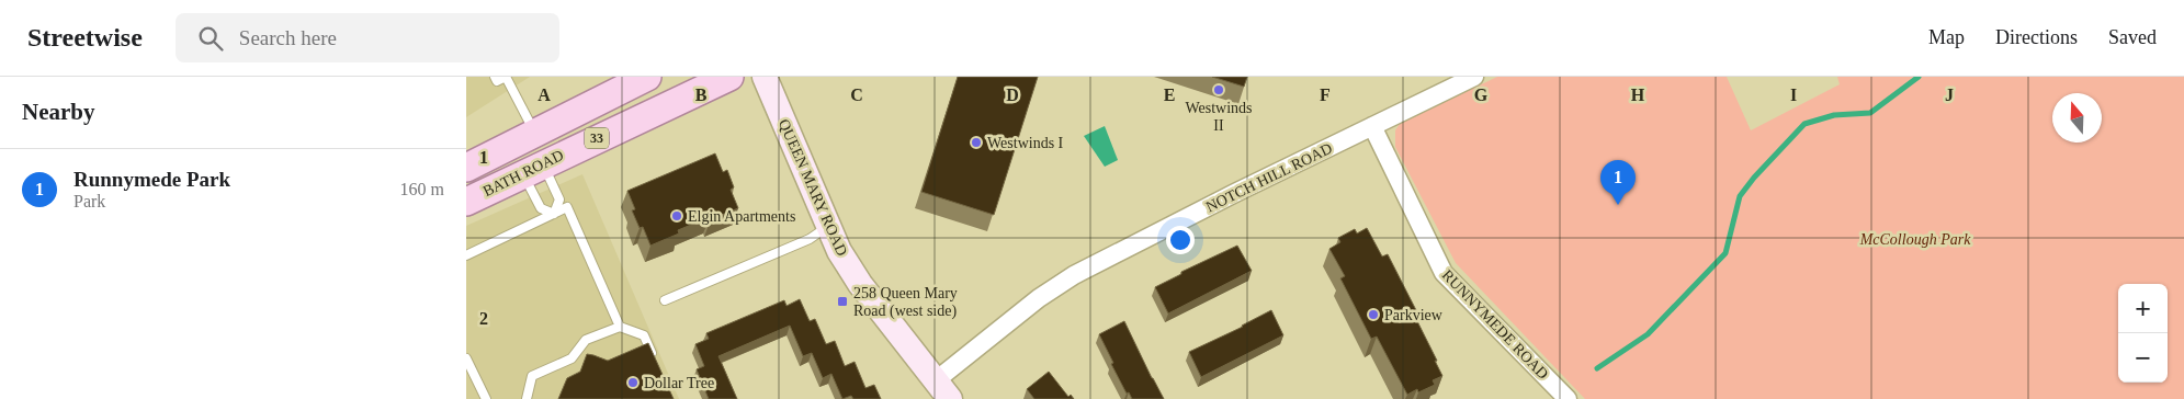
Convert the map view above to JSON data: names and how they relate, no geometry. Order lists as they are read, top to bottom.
{
  "streets": {
    "main road": ["33", "BATH ROAD"],
    "street": ["NOTCH HILL ROAD", "QUEEN MARY ROAD", "RUNNYMEDE ROAD"]
  },
  "crossings": [
    ["NOTCH HILL ROAD", "QUEEN MARY ROAD"],
    ["NOTCH HILL ROAD", "RUNNYMEDE ROAD"]
  ],
  "parks": ["McCollough Park"],
  "places": {
    "other": [
      "Westwinds II",
      "Westwinds I",
      "Elgin Apartments",
      "Parkview",
      "Dollar Tree"
    ],
    "transit": ["258 Queen Mary Road (west side)"]
  },
  "north": "top",
  "page": {
    "header": "Streetwise",
    "search": "Search here",
    "nav": ["Map", "Directions", "Saved"],
    "heading": "Nearby",
    "list": [
      {
        "mark": "1",
        "name": "Runnymede Park",
        "note": "Park",
        "value": "160 m"
      }
    ],
    "pins": "1",
    "map_buttons": ["+", "−"]
  },
  "grid": {
    "columns": [
      "A",
      "B",
      "C",
      "D",
      "E",
      "F",
      "G",
      "H",
      "I",
      "J"
    ],
    "rows": ["1", "2"]
  }
}
